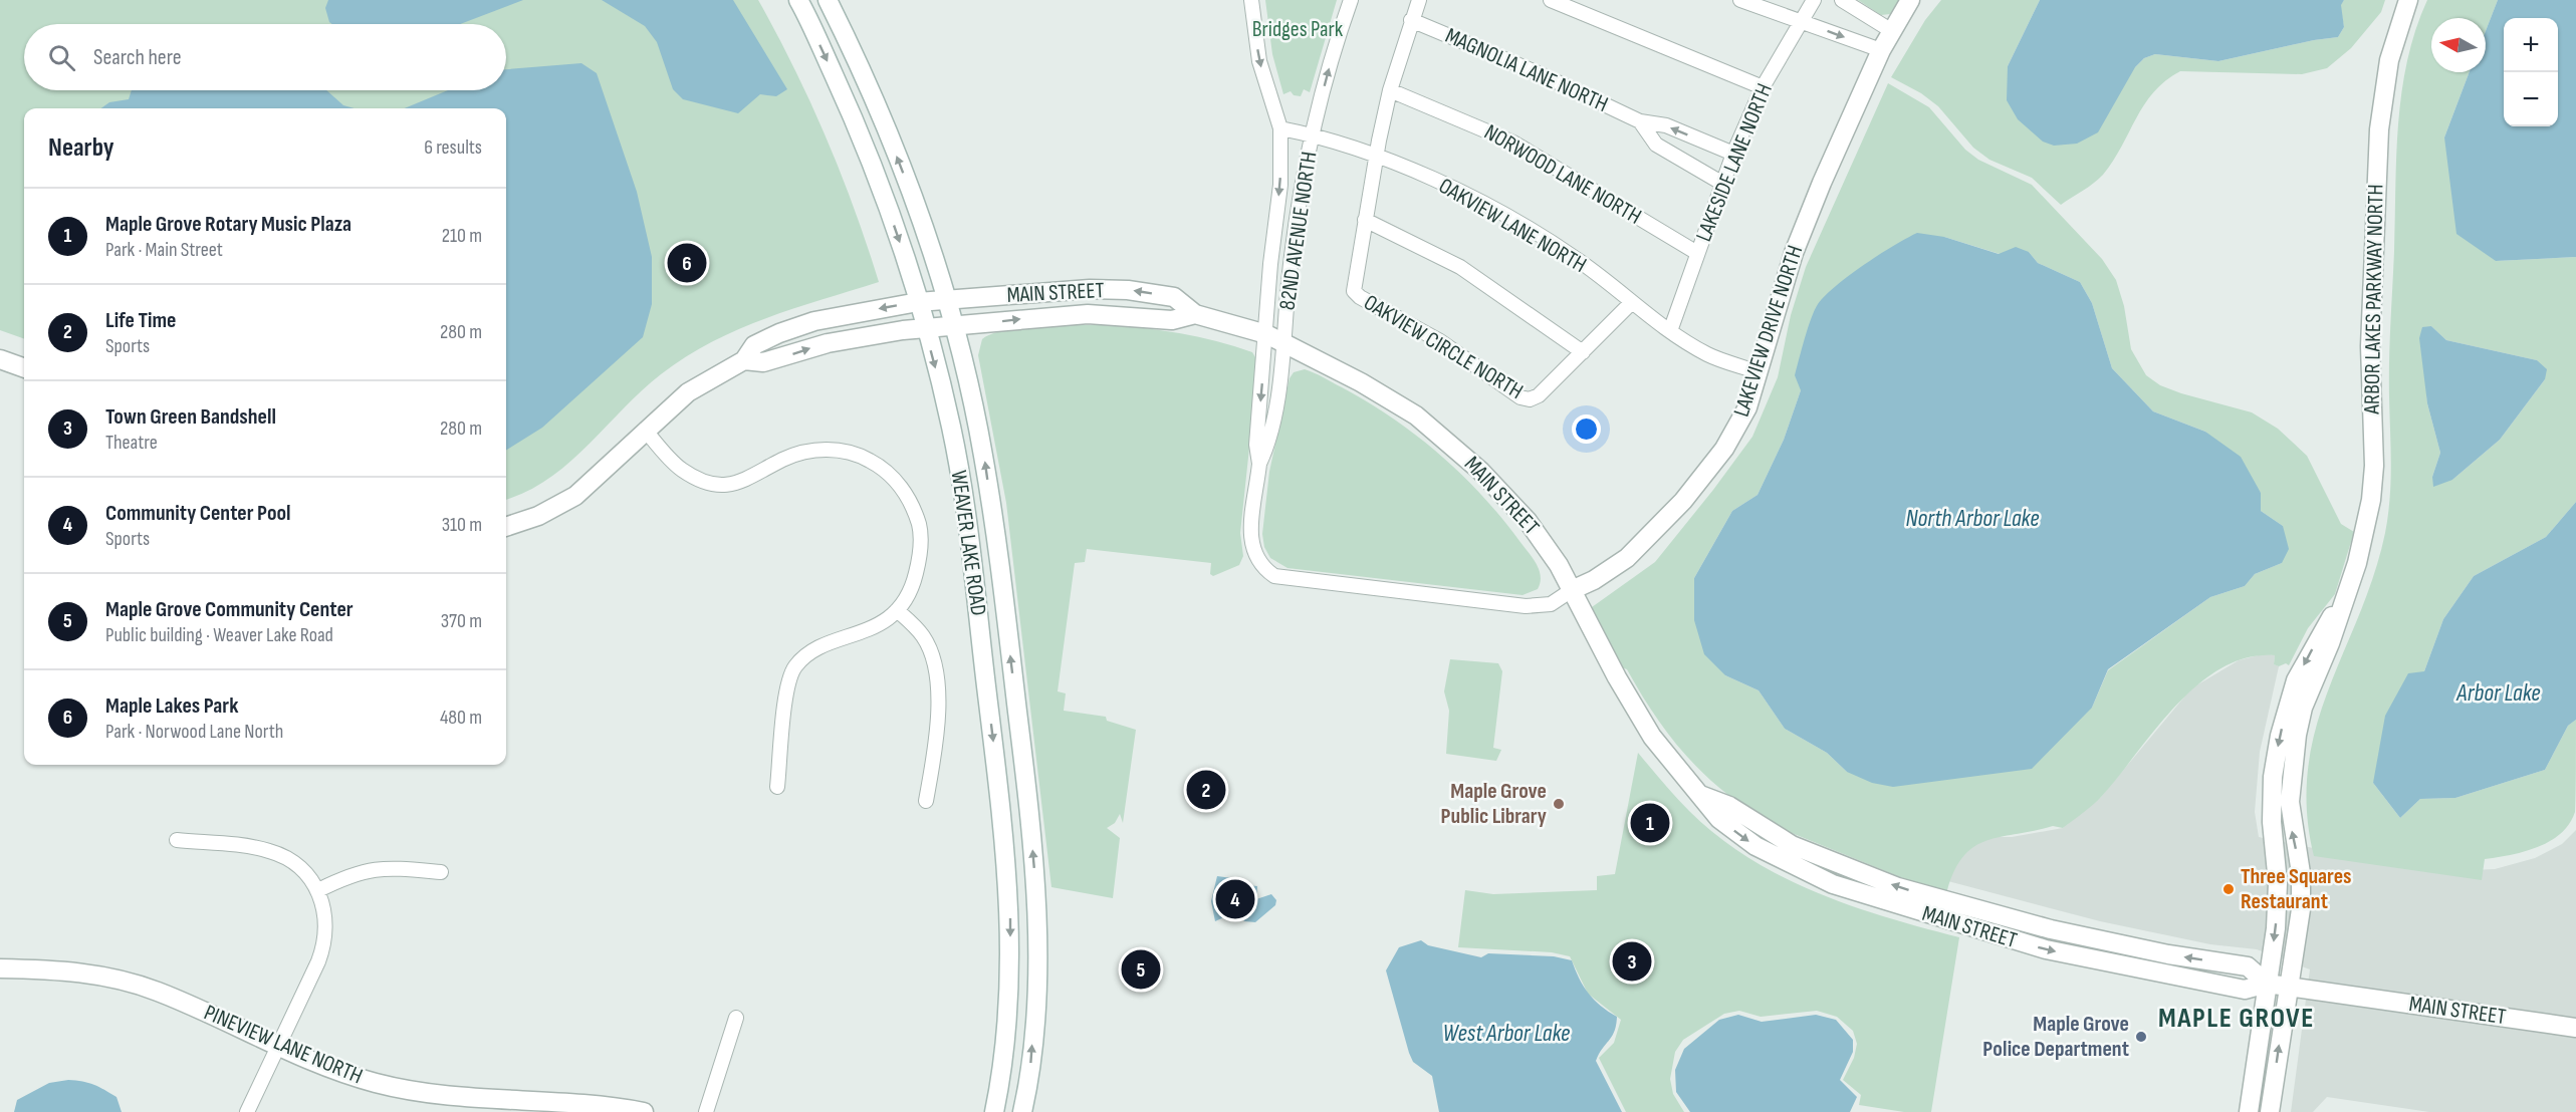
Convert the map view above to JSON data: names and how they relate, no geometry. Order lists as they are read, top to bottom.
{
  "streets": {
    "street": [
      "MAGNOLIA LANE NORTH",
      "LAKESIDE LANE NORTH",
      "NORWOOD LANE NORTH",
      "OAKVIEW LANE NORTH",
      "82ND AVENUE NORTH",
      "MAIN STREET",
      "ARBOR LAKES PARKWAY NORTH",
      "LAKEVIEW DRIVE NORTH",
      "OAKVIEW CIRCLE NORTH",
      "WEAVER LAKE ROAD",
      "PINEVIEW LANE NORTH"
    ]
  },
  "crossings": [
    ["MAGNOLIA LANE NORTH", "LAKESIDE LANE NORTH"],
    ["MAGNOLIA LANE NORTH", "OAKVIEW CIRCLE NORTH"],
    ["LAKESIDE LANE NORTH", "NORWOOD LANE NORTH"],
    ["LAKESIDE LANE NORTH", "OAKVIEW LANE NORTH"],
    ["NORWOOD LANE NORTH", "OAKVIEW CIRCLE NORTH"],
    ["OAKVIEW LANE NORTH", "82ND AVENUE NORTH"],
    ["OAKVIEW LANE NORTH", "LAKEVIEW DRIVE NORTH"],
    ["OAKVIEW LANE NORTH", "OAKVIEW CIRCLE NORTH"],
    ["82ND AVENUE NORTH", "MAIN STREET"],
    ["82ND AVENUE NORTH", "LAKEVIEW DRIVE NORTH"],
    ["MAIN STREET", "ARBOR LAKES PARKWAY NORTH"],
    ["MAIN STREET", "LAKEVIEW DRIVE NORTH"],
    ["MAIN STREET", "WEAVER LAKE ROAD"]
  ],
  "districts": ["MAPLE GROVE"],
  "water": ["North Arbor Lake", "Arbor Lake", "West Arbor Lake"],
  "parks": ["Bridges Park"],
  "places": ["Maple Grove Public Library", "Three Squares Restaurant", "Maple Grove Police Department"],
  "north": "left",
  "page": {
    "map_buttons": ["+", "−"],
    "search": "Search here",
    "heading": ["Nearby", "6 results"],
    "list": [
      {
        "mark": "1",
        "name": "Maple Grove Rotary Music Plaza",
        "note": "Park · Main Street",
        "value": "210 m"
      },
      {
        "mark": "2",
        "name": "Life Time",
        "note": "Sports",
        "value": "280 m"
      },
      {
        "mark": "3",
        "name": "Town Green Bandshell",
        "note": "Theatre",
        "value": "280 m"
      },
      {
        "mark": "4",
        "name": "Community Center Pool",
        "note": "Sports",
        "value": "310 m"
      },
      {
        "mark": "5",
        "name": "Maple Grove Community Center",
        "note": "Public building · Weaver Lake Road",
        "value": "370 m"
      },
      {
        "mark": "6",
        "name": "Maple Lakes Park",
        "note": "Park · Norwood Lane North",
        "value": "480 m"
      }
    ],
    "pins": [
      "6",
      "2",
      "1",
      "4",
      "3",
      "5"
    ]
  }
}
